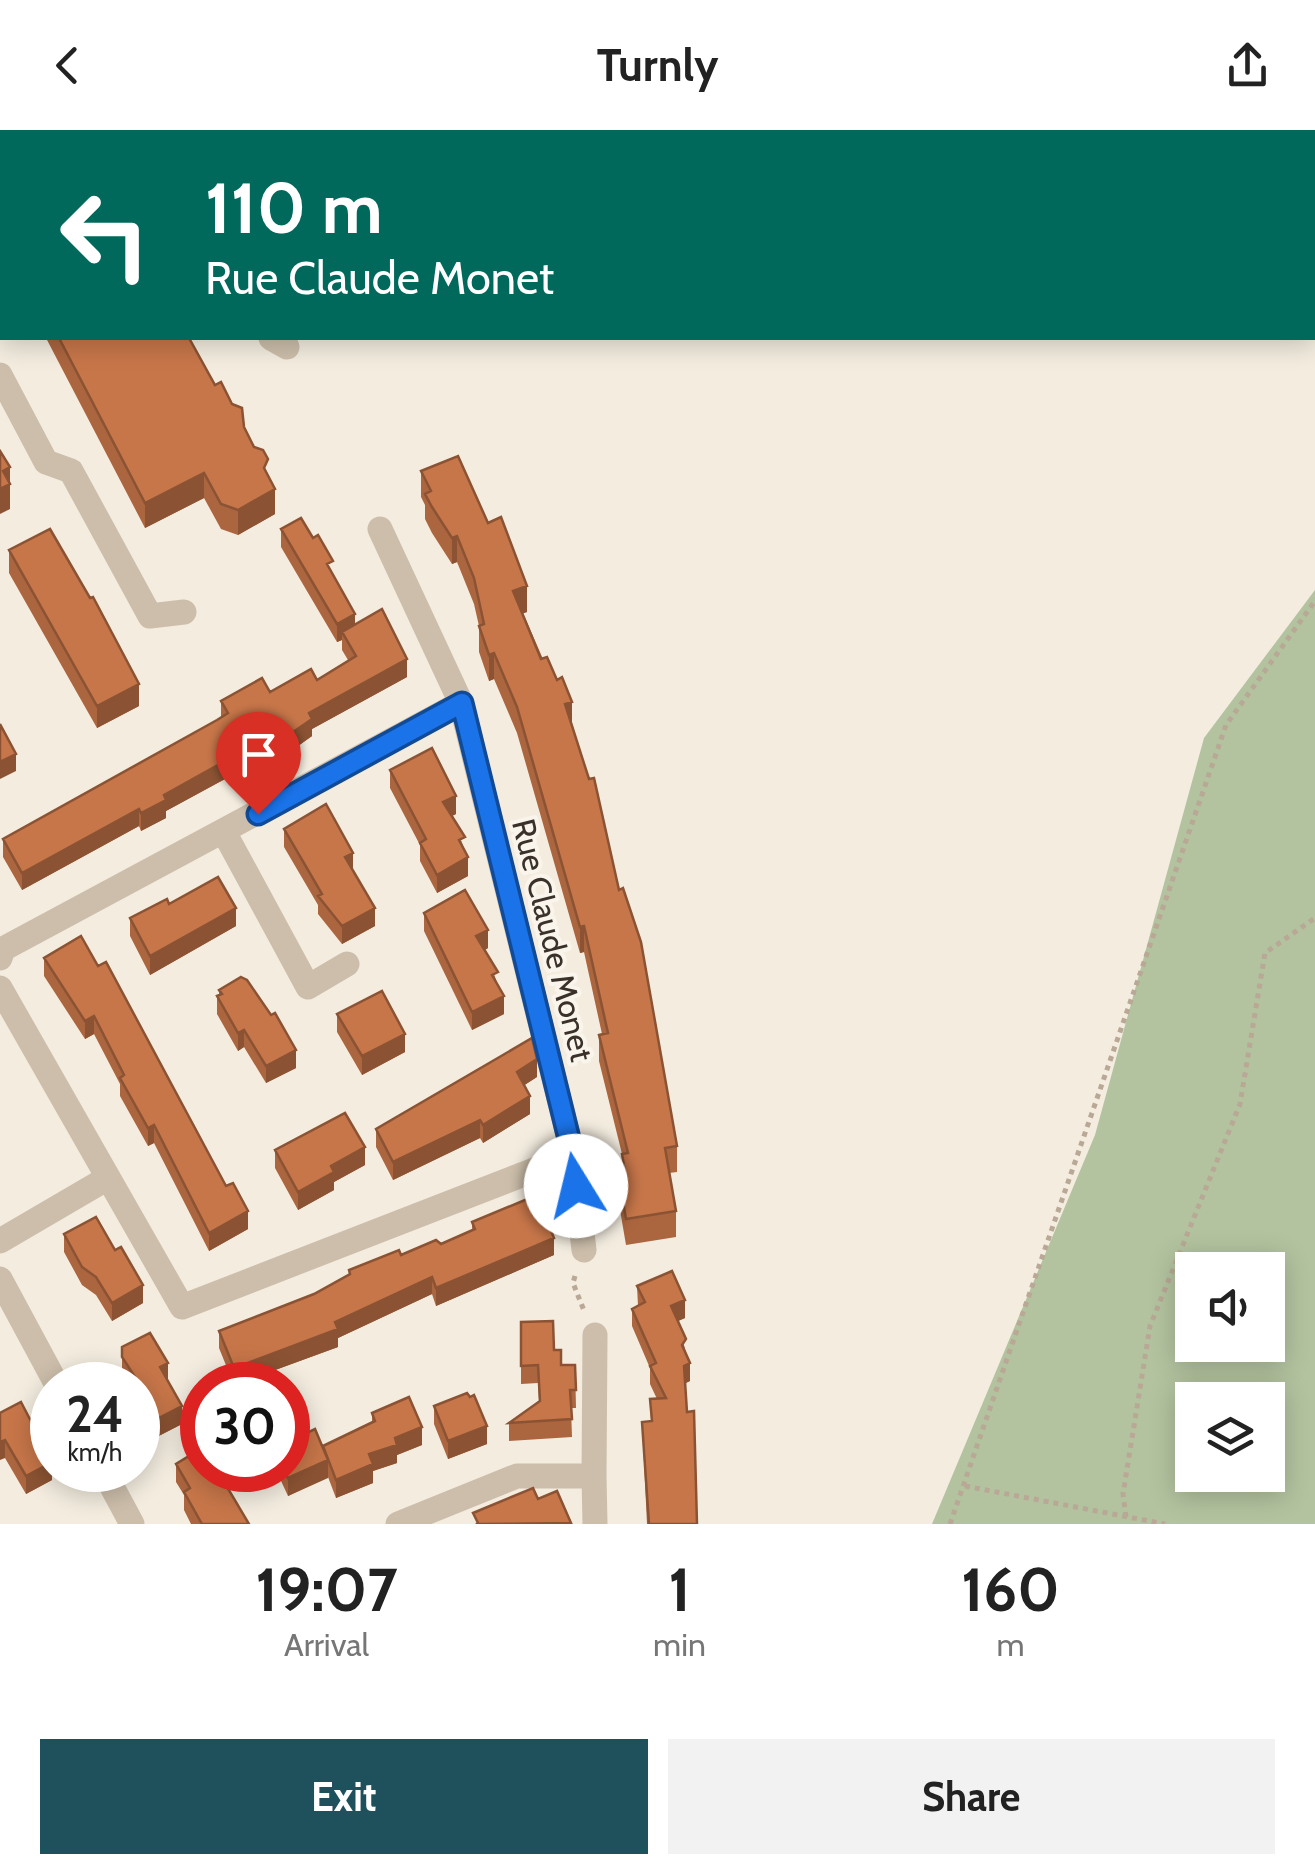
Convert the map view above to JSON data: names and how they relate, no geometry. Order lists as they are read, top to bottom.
{
  "streets": {
    "street": ["Rue Claude Monet"]
  },
  "page": {
    "header": "Turnly",
    "turn": ["110 m", "Rue Claude Monet"],
    "speed": "24 km/h",
    "limit": "30",
    "eta": [
      "19:07",
      "Arrival",
      "1",
      "min",
      "160",
      "m"
    ],
    "buttons": ["Exit", "Share"]
  }
}
